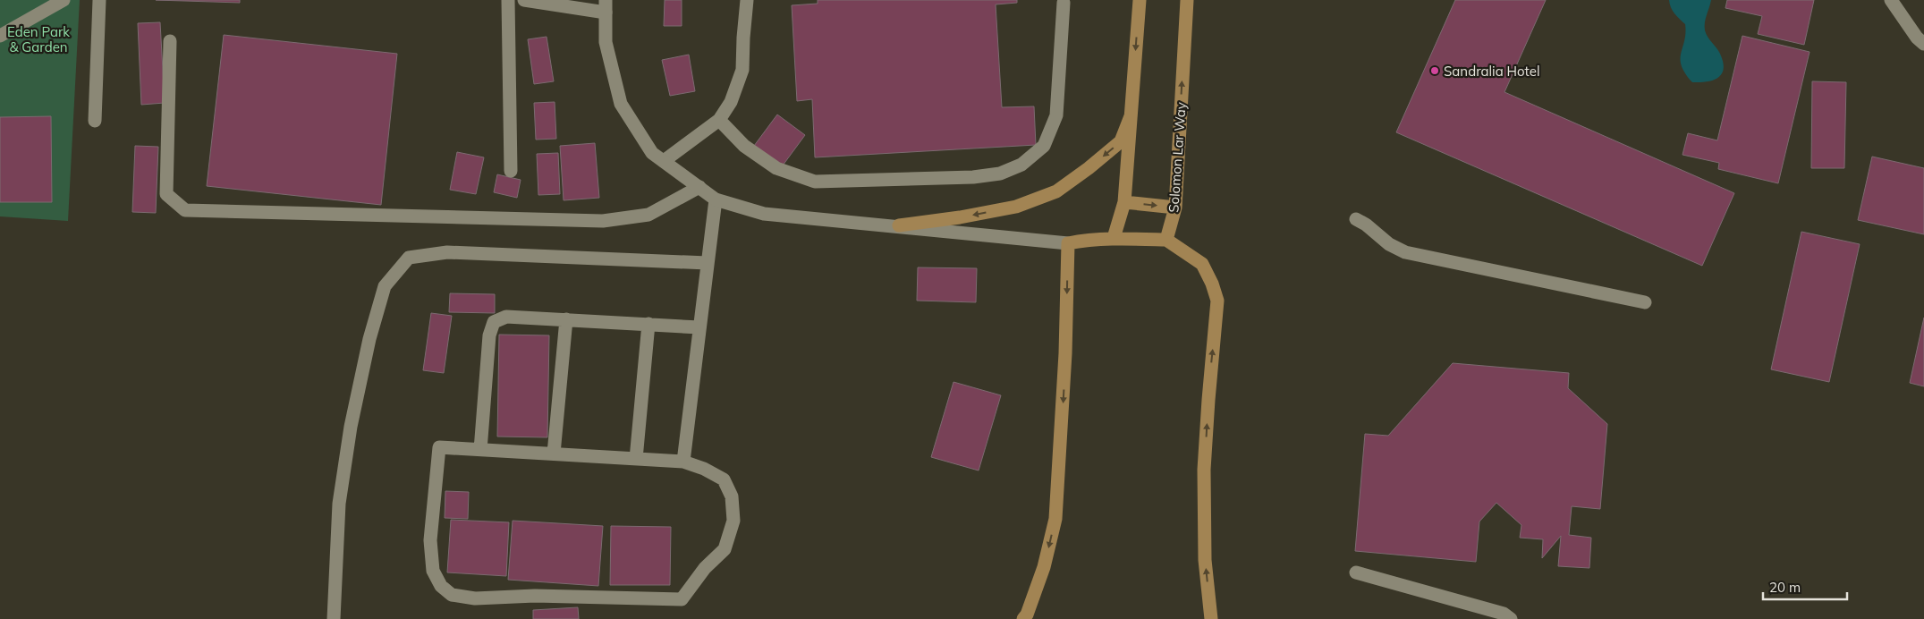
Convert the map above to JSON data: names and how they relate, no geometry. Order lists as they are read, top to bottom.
{
  "streets": {
    "street": ["Solomon Lar Way"]
  },
  "parks": ["Eden Park & Garden"],
  "places": ["Sandralia Hotel"],
  "scale_bar": "20 m"
}
